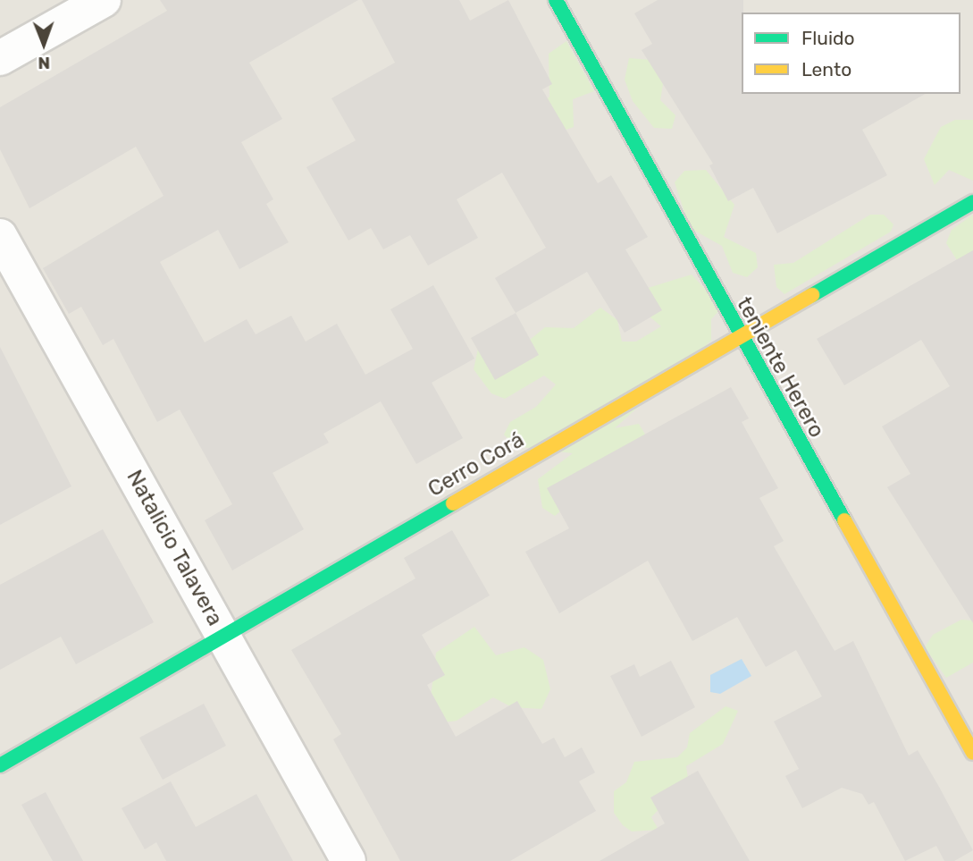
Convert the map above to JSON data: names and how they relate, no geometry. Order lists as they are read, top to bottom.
{
  "streets": {
    "street": ["teniente Herero", "Cerro Corá", "Natalicio Talavera"]
  },
  "crossings": [
    ["teniente Herero", "Cerro Corá"],
    ["Cerro Corá", "Natalicio Talavera"]
  ],
  "legend": ["Fluido", "Lento"],
  "north": "bottom"
}
